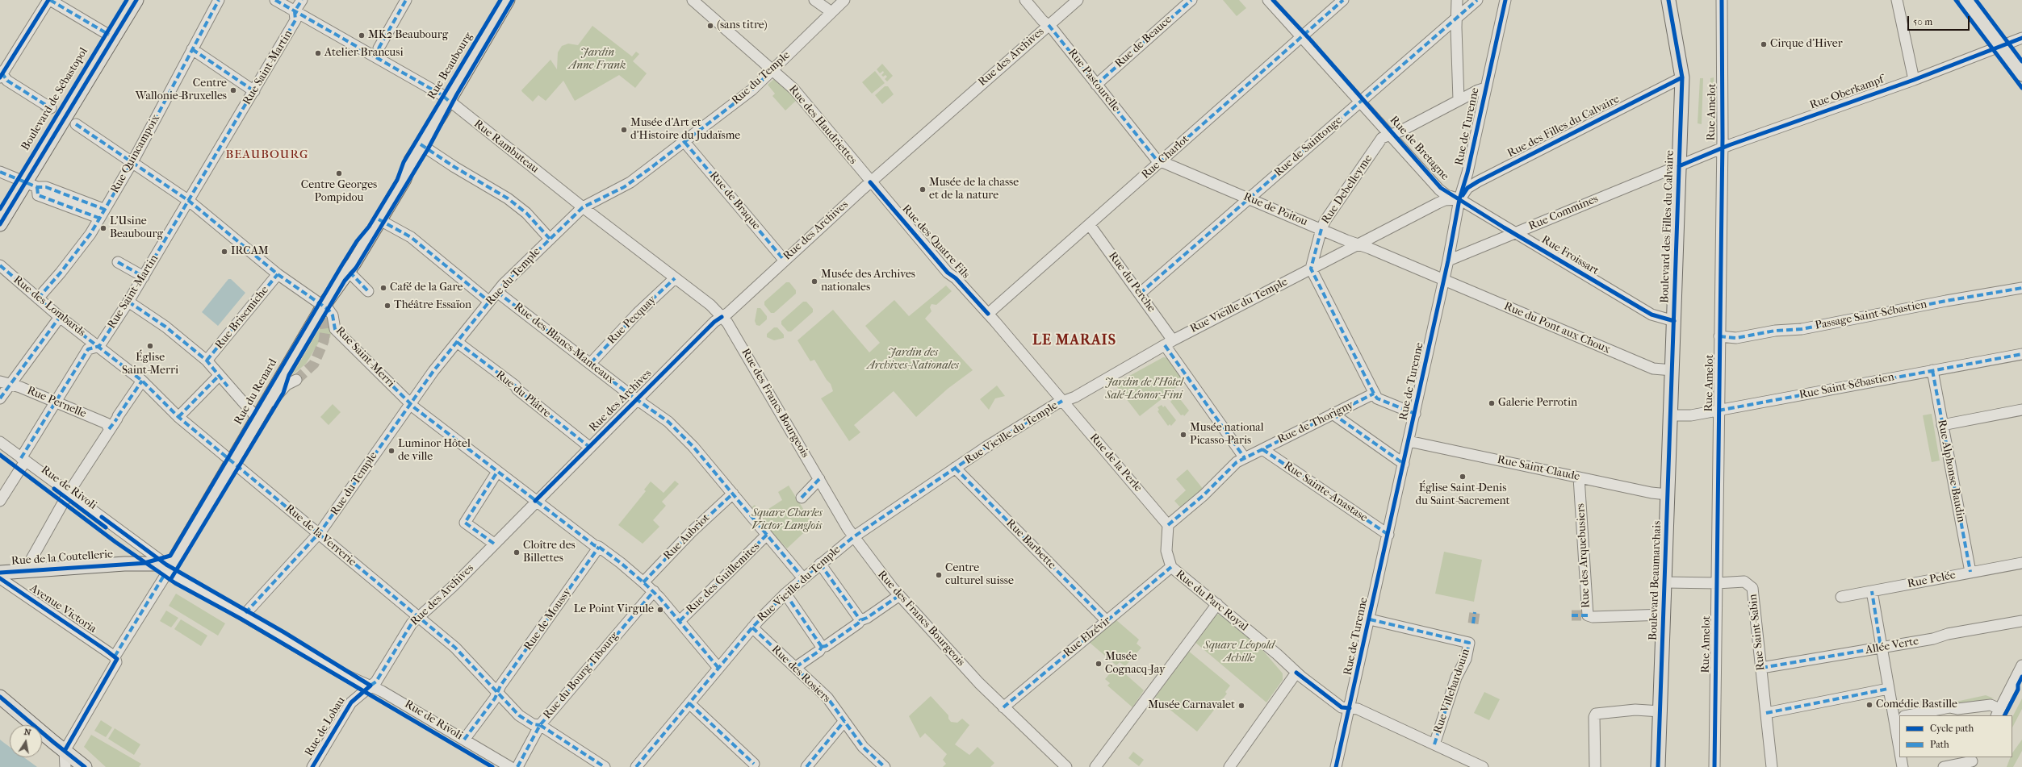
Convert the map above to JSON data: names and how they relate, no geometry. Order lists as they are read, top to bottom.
{
  "streets": {
    "main road": [
      "Rue Beaubourg",
      "Boulevard de Sébastopol",
      "Boulevard des Filles du Calvaire",
      "Rue du Renard",
      "Rue de la Coutellerie",
      "Boulevard Beaumarchais"
    ],
    "street": [
      "Rue de Beauce",
      "Rue des Archives",
      "Rue Saint-Martin",
      "Rue du Temple",
      "Rue Pastourelle",
      "Rue Oberkampf",
      "Rue Amelot",
      "Rue des Haudriettes",
      "Rue de Turenne",
      "Rue des Filles du Calvaire",
      "Rue Rambuteau",
      "Rue de Saintonge",
      "Rue de Bretagne",
      "Rue Quincampoix",
      "Rue Charlot",
      "Rue Debelleyme",
      "Rue de Braque",
      "Rue de Poitou",
      "Rue Commines",
      "Rue des Quatre Fils",
      "Rue Froissart",
      "Rue du Perche",
      "Rue Vieille du Temple",
      "Rue des Lombards",
      "Passage Saint-Sébastien",
      "Rue Brisemiche",
      "Rue Pecquay",
      "Rue du Pont aux Choux",
      "Rue des Blancs-Manteaux",
      "Rue Saint-Merri",
      "Rue Saint-Sébastien",
      "Rue du Plâtre",
      "Rue Pernelle",
      "Rue des Francs Bourgeois",
      "Rue de Thorigny",
      "Rue de la Perle",
      "Rue Saint-Claude",
      "Rue Alphonse Baudin",
      "Rue de Rivoli",
      "Rue Sainte-Anastase",
      "Rue de la Verrerie",
      "Rue Aubriot",
      "Rue Barbette",
      "Rue des Arquebusiers",
      "Rue des Guillemites",
      "Rue Pelée",
      "Rue du Parc Royal",
      "Avenue Victoria",
      "Rue de Moussy",
      "Rue Saint-Sabin",
      "Rue Elzévir",
      "Allée Verte",
      "Rue des Rosiers",
      "Rue du Bourg Tibourg",
      "Rue Villehardouin",
      "Rue de Lobau"
    ]
  },
  "crossings": [
    ["Rue de Beauce", "Rue Pastourelle"],
    ["Rue des Archives", "Rue Pastourelle"],
    ["Rue des Archives", "Rue des Haudriettes"],
    ["Rue des Archives", "Rue Rambuteau"],
    ["Rue des Archives", "Rue de Braque"],
    ["Rue des Archives", "Rue des Quatre Fils"],
    ["Rue des Archives", "Rue des Blancs-Manteaux"],
    ["Rue des Archives", "Rue Saint-Merri"],
    ["Rue des Archives", "Rue du Plâtre"],
    ["Rue des Archives", "Rue des Francs Bourgeois"],
    ["Rue des Archives", "Rue de Rivoli"],
    ["Rue des Archives", "Rue de la Verrerie"],
    ["Rue des Archives", "Rue de Lobau"],
    ["Rue Beaubourg", "Rue Rambuteau"],
    ["Rue Beaubourg", "Rue du Renard"],
    ["Rue Saint-Martin", "Rue Rambuteau"],
    ["Rue Saint-Martin", "Rue des Lombards"],
    ["Rue Saint-Martin", "Rue Saint-Merri"],
    ["Rue Saint-Martin", "Rue Pernelle"],
    ["Rue Saint-Martin", "Rue de Rivoli"],
    ["Rue Saint-Martin", "Rue de la Verrerie"],
    ["Rue du Temple", "Rue des Haudriettes"],
    ["Rue du Temple", "Rue Rambuteau"],
    ["Rue du Temple", "Rue de Braque"],
    ["Rue du Temple", "Rue des Blancs-Manteaux"],
    ["Rue du Temple", "Rue Saint-Merri"],
    ["Rue du Temple", "Rue du Plâtre"],
    ["Rue du Temple", "Rue de Rivoli"],
    ["Rue du Temple", "Rue de la Verrerie"],
    ["Rue Pastourelle", "Rue Charlot"],
    ["Rue Pastourelle", "Rue de Poitou"],
    ["Rue Oberkampf", "Rue Amelot"],
    ["Rue Oberkampf", "Rue Commines"],
    ["Rue Oberkampf", "Boulevard des Filles du Calvaire"],
    ["Rue Amelot", "Passage Saint-Sébastien"],
    ["Rue Amelot", "Rue Saint-Sébastien"],
    ["Rue Amelot", "Rue Saint-Sabin"],
    ["Rue des Haudriettes", "Rue des Quatre Fils"],
    ["Rue de Turenne", "Rue des Filles du Calvaire"],
    ["Rue de Turenne", "Rue de Bretagne"],
    ["Rue de Turenne", "Rue Debelleyme"],
    ["Rue de Turenne", "Rue de Poitou"],
    ["Rue de Turenne", "Rue Commines"],
    ["Rue de Turenne", "Rue Froissart"],
    ["Rue de Turenne", "Rue Vieille du Temple"],
    ["Rue de Turenne", "Rue du Pont aux Choux"],
    ["Rue de Turenne", "Rue Saint-Claude"],
    ["Rue de Turenne", "Rue Sainte-Anastase"],
    ["Rue de Turenne", "Rue du Parc Royal"],
    ["Rue de Turenne", "Rue Villehardouin"],
    ["Rue des Filles du Calvaire", "Rue de Bretagne"],
    ["Rue des Filles du Calvaire", "Boulevard des Filles du Calvaire"],
    ["Rue des Filles du Calvaire", "Rue Froissart"],
    ["Rue des Filles du Calvaire", "Rue Vieille du Temple"],
    ["Rue Rambuteau", "Rue Pecquay"],
    ["Rue Rambuteau", "Rue des Francs Bourgeois"],
    ["Rue de Saintonge", "Rue de Bretagne"],
    ["Rue de Saintonge", "Rue de Poitou"],
    ["Rue de Saintonge", "Rue du Perche"],
    ["Rue de Bretagne", "Rue Charlot"],
    ["Rue de Bretagne", "Rue Debelleyme"],
    ["Rue de Bretagne", "Rue Froissart"],
    ["Rue de Bretagne", "Rue Vieille du Temple"],
    ["Rue Quincampoix", "Rue des Lombards"],
    ["Rue Quincampoix", "Rue Saint-Merri"],
    ["Rue Charlot", "Rue de Poitou"],
    ["Rue Charlot", "Rue des Quatre Fils"],
    ["Rue Charlot", "Rue du Perche"],
    ["Rue Debelleyme", "Rue de Poitou"],
    ["Rue Debelleyme", "Rue Vieille du Temple"],
    ["Rue de Poitou", "Rue Vieille du Temple"],
    ["Rue de Poitou", "Rue du Pont aux Choux"],
    ["Rue Commines", "Boulevard des Filles du Calvaire"],
    ["Rue Commines", "Rue Froissart"],
    ["Boulevard des Filles du Calvaire", "Rue Froissart"],
    ["Boulevard des Filles du Calvaire", "Rue du Pont aux Choux"],
    ["Boulevard des Filles du Calvaire", "Boulevard Beaumarchais"],
    ["Rue des Quatre Fils", "Rue Vieille du Temple"],
    ["Rue des Quatre Fils", "Rue de la Perle"],
    ["Rue Froissart", "Rue Vieille du Temple"],
    ["Rue du Perche", "Rue Vieille du Temple"],
    ["Rue du Perche", "Rue de Thorigny"],
    ["Rue Vieille du Temple", "Rue des Blancs-Manteaux"],
    ["Rue Vieille du Temple", "Rue Saint-Merri"],
    ["Rue Vieille du Temple", "Rue des Francs Bourgeois"],
    ["Rue Vieille du Temple", "Rue de la Perle"],
    ["Rue Vieille du Temple", "Rue Barbette"],
    ["Rue Vieille du Temple", "Rue des Rosiers"],
    ["Rue des Lombards", "Rue de la Verrerie"],
    ["Rue Brisemiche", "Rue Saint-Merri"],
    ["Rue Pecquay", "Rue des Blancs-Manteaux"],
    ["Rue des Blancs-Manteaux", "Rue Aubriot"],
    ["Rue des Blancs-Manteaux", "Rue des Guillemites"],
    ["Rue Saint-Merri", "Rue du Renard"],
    ["Rue Saint-Merri", "Rue Aubriot"],
    ["Rue Saint-Merri", "Rue des Guillemites"],
    ["Rue Saint-Merri", "Rue de Moussy"],
    ["Rue Saint-Merri", "Rue du Bourg Tibourg"],
    ["Rue Saint-Sébastien", "Rue Alphonse Baudin"],
    ["Rue Saint-Sébastien", "Boulevard Beaumarchais"],
    ["Rue du Renard", "Rue de Rivoli"],
    ["Rue du Renard", "Rue de la Verrerie"],
    ["Rue du Renard", "Rue de la Coutellerie"],
    ["Rue des Francs Bourgeois", "Rue Elzévir"],
    ["Rue de Thorigny", "Rue de la Perle"],
    ["Rue de Thorigny", "Rue Sainte-Anastase"],
    ["Rue Saint-Claude", "Rue des Arquebusiers"],
    ["Rue Saint-Claude", "Boulevard Beaumarchais"],
    ["Rue Alphonse Baudin", "Rue Pelée"],
    ["Rue de Rivoli", "Rue de la Coutellerie"],
    ["Rue de Rivoli", "Rue de Moussy"],
    ["Rue de Rivoli", "Rue de Lobau"],
    ["Rue de la Verrerie", "Rue de Moussy"],
    ["Rue de la Verrerie", "Rue du Bourg Tibourg"],
    ["Rue Barbette", "Rue Elzévir"],
    ["Rue des Arquebusiers", "Boulevard Beaumarchais"],
    ["Boulevard Beaumarchais", "Rue Saint-Sabin"],
    ["Rue du Parc Royal", "Rue Elzévir"],
    ["Rue du Parc Royal", "Rue Villehardouin"],
    ["Rue Saint-Sabin", "Allée Verte"]
  ],
  "districts": ["BEAUBOURG", "LE MARAIS"],
  "parks": [
    "Jardin Anne Frank",
    "Jardin des Archives-Nationales",
    "Jardin de l'Hôtel Salé-Léonor-Fini",
    "Square Charles Victor Langlois",
    "Square Léopold Achille"
  ],
  "places": [
    "(sans titre)",
    "MK2 Beaubourg",
    "Cirque d'Hiver",
    "Atelier Brancusi",
    "Centre Wallonie-Bruxelles",
    "Musée d'Art et d'Histoire du Judaïsme",
    "Centre Georges Pompidou",
    "Musée de la chasse et de la nature",
    "L'Usine Beaubourg",
    "IRCAM",
    "Musée des Archives nationales",
    "Café de la Gare",
    "Théâtre Essaïon",
    "Église Saint-Merri",
    "Galerie Perrotin",
    "Musée national Picasso-Paris",
    "Luminor Hôtel de ville",
    "Église Saint-Denis du Saint-Sacrement",
    "Cloître des Billettes",
    "Centre culturel suisse",
    "Le Point Virgule",
    "Musée Cognacq-Jay",
    "Comédie Bastille",
    "Musée Carnavalet"
  ],
  "legend": ["Cycle path", "Path"],
  "scale_bar": "50 m",
  "north": "top"
}
